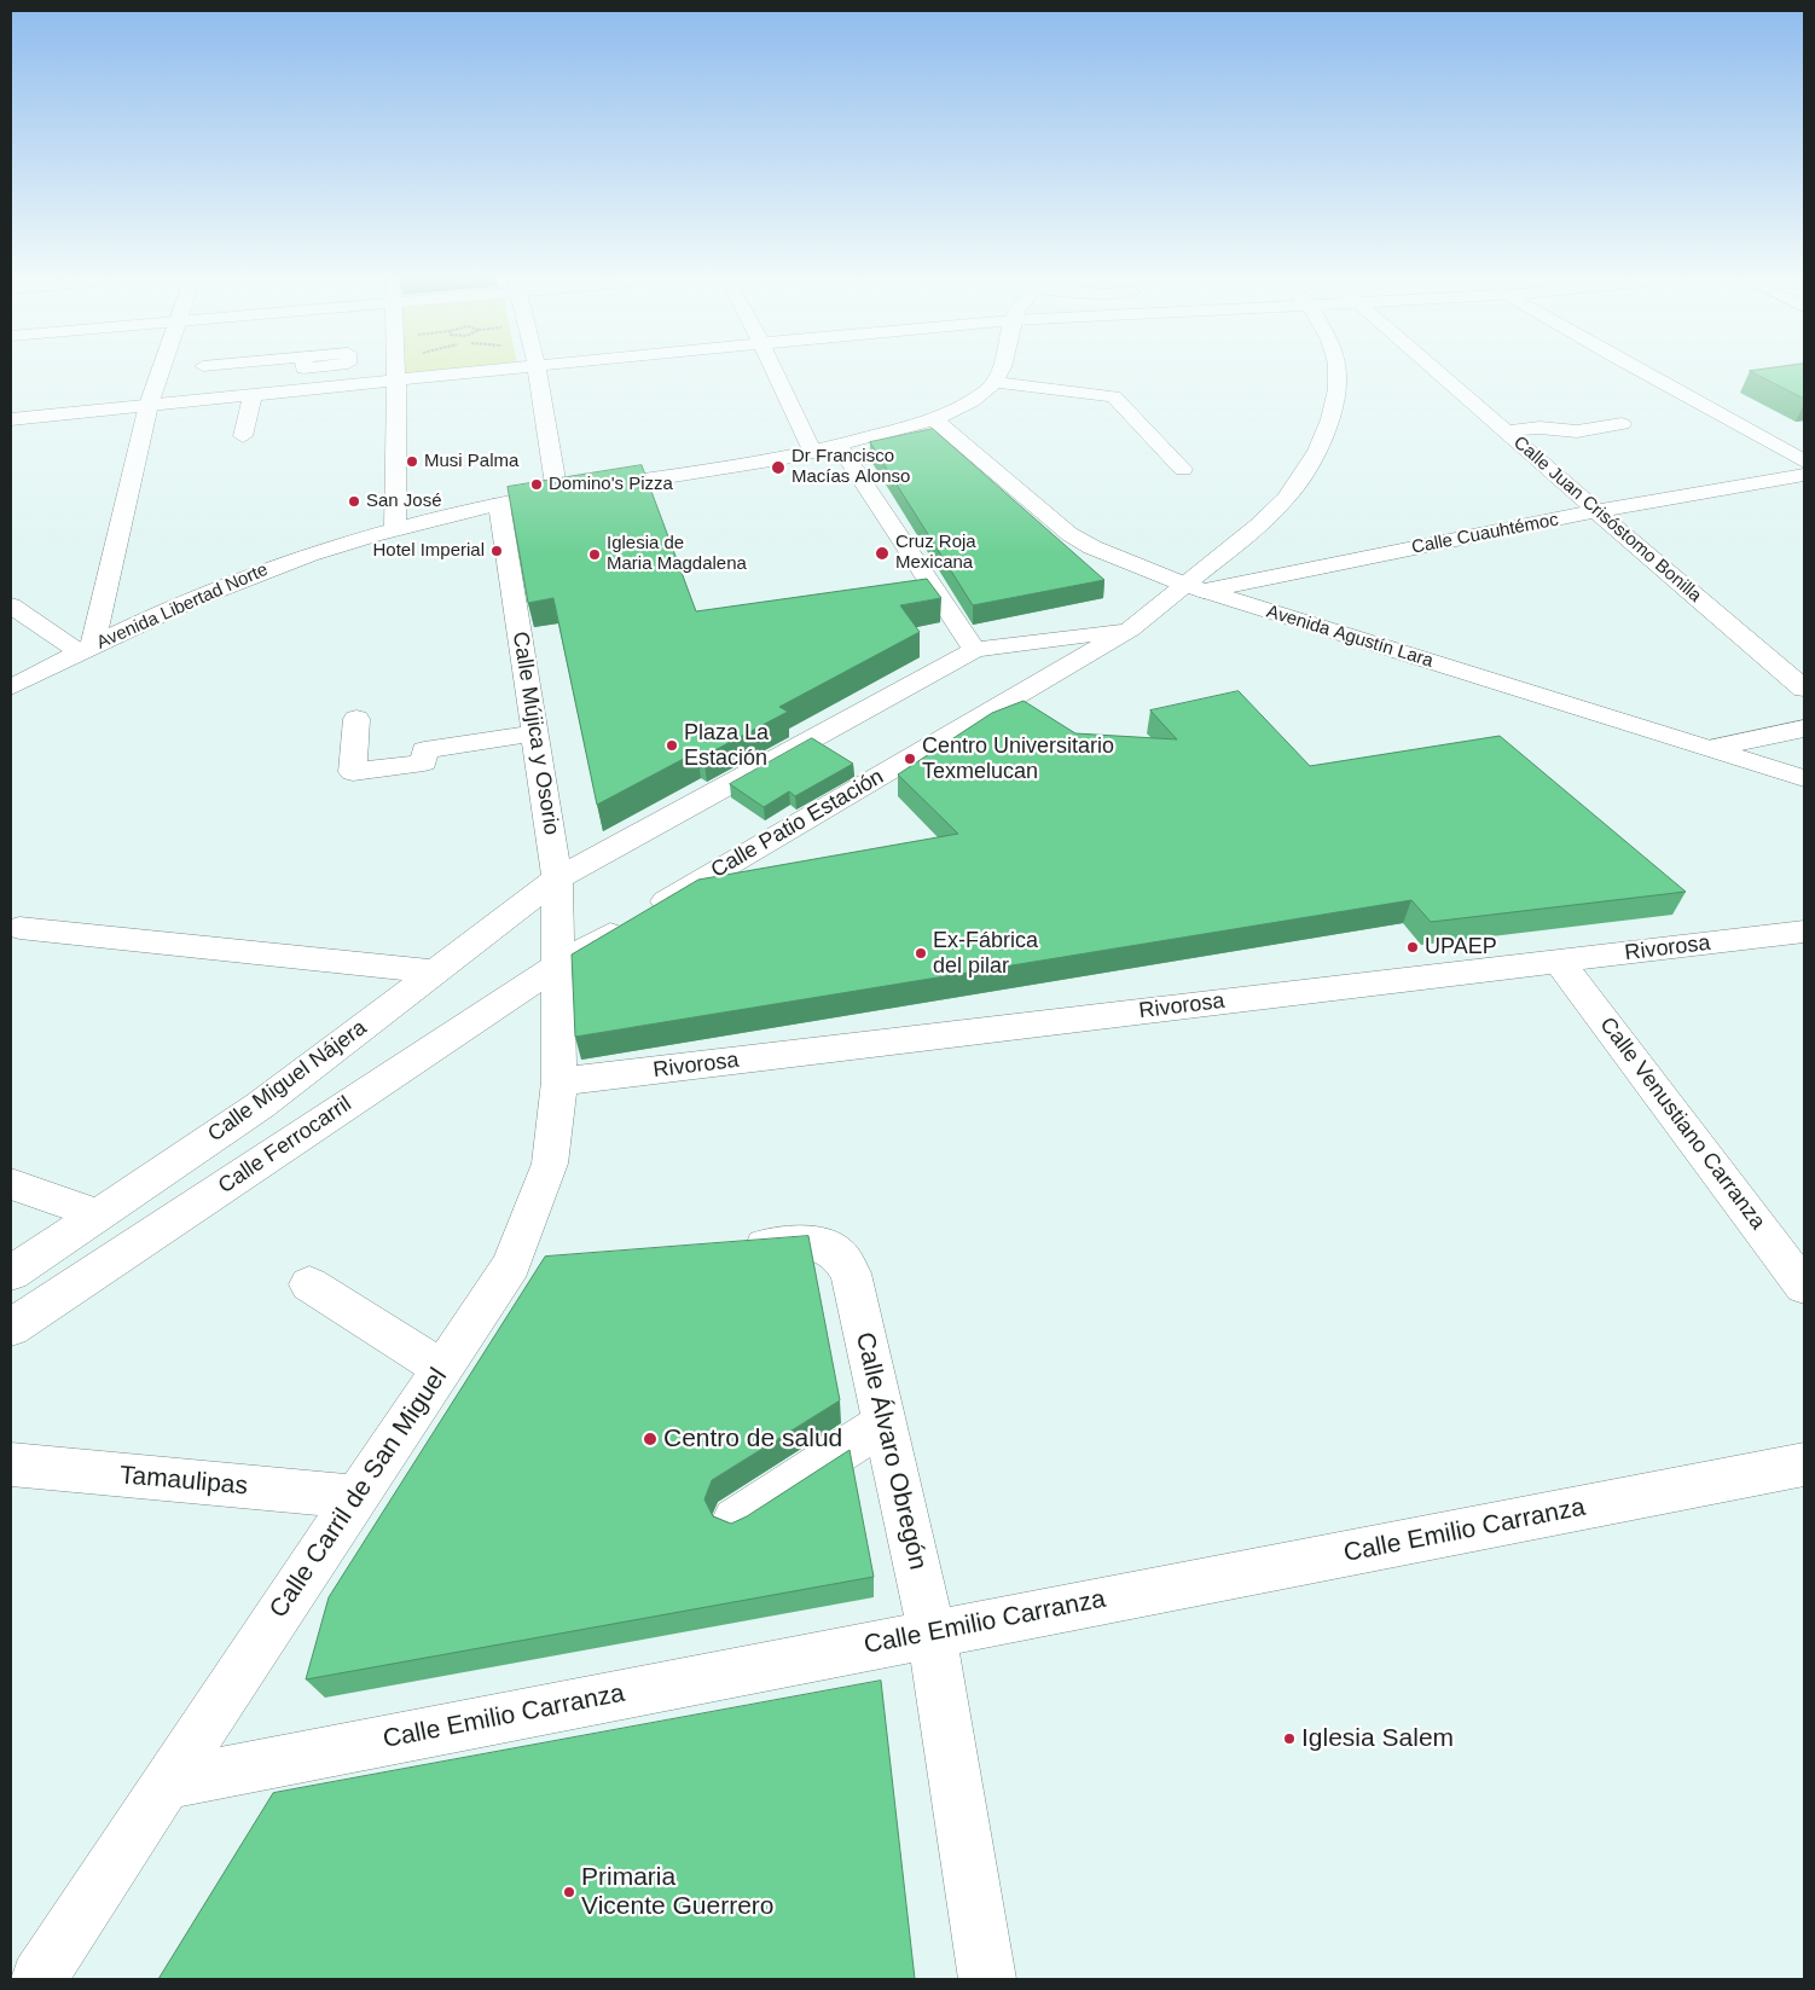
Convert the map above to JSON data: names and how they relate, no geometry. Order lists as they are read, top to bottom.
{
  "streets": {
    "street": [
      "Calle Juan Crisóstomo Bonilla",
      "Calle Cuauhtémoc",
      "Avenida Libertad Norte",
      "Avenida Agustín Lara",
      "Calle Mújica y Osorio",
      "Calle Patio Estación",
      "Rivorosa",
      "Calle Miguel Nájera",
      "Calle Venustiano Carranza",
      "Calle Ferrocarril",
      "Calle Álvaro Obregón",
      "Tamaulipas",
      "Calle Carril de San Miguel",
      "Calle Emilio Carranza"
    ]
  },
  "crossings": [
    ["Calle Juan Crisóstomo Bonilla", "Calle Cuauhtémoc"],
    ["Calle Cuauhtémoc", "Avenida Agustín Lara"],
    ["Calle Cuauhtémoc", "Calle Patio Estación"],
    ["Avenida Libertad Norte", "Avenida Agustín Lara"],
    ["Avenida Libertad Norte", "Calle Mújica y Osorio"],
    ["Avenida Agustín Lara", "Calle Patio Estación"],
    ["Calle Mújica y Osorio", "Calle Patio Estación"],
    ["Calle Mújica y Osorio", "Calle Miguel Nájera"],
    ["Calle Mújica y Osorio", "Calle Ferrocarril"],
    ["Calle Mújica y Osorio", "Calle Carril de San Miguel"],
    ["Calle Patio Estación", "Calle Ferrocarril"],
    ["Calle Patio Estación", "Calle Carril de San Miguel"],
    ["Rivorosa", "Calle Venustiano Carranza"],
    ["Rivorosa", "Calle Carril de San Miguel"],
    ["Calle Ferrocarril", "Calle Carril de San Miguel"],
    ["Calle Álvaro Obregón", "Calle Emilio Carranza"],
    ["Tamaulipas", "Calle Carril de San Miguel"],
    ["Calle Carril de San Miguel", "Calle Emilio Carranza"]
  ],
  "places": [
    "Musi Palma",
    "Dr Francisco Macías Alonso",
    "Domino's Pizza",
    "San José",
    "Hotel Imperial",
    "Cruz Roja Mexicana",
    "Iglesia de Maria Magdalena",
    "Plaza La Estación",
    "Centro Universitario Texmelucan",
    "UPAEP",
    "Ex-Fábrica del pilar",
    "Centro de salud",
    "Iglesia Salem",
    "Primaria Vicente Guerrero"
  ]
}
